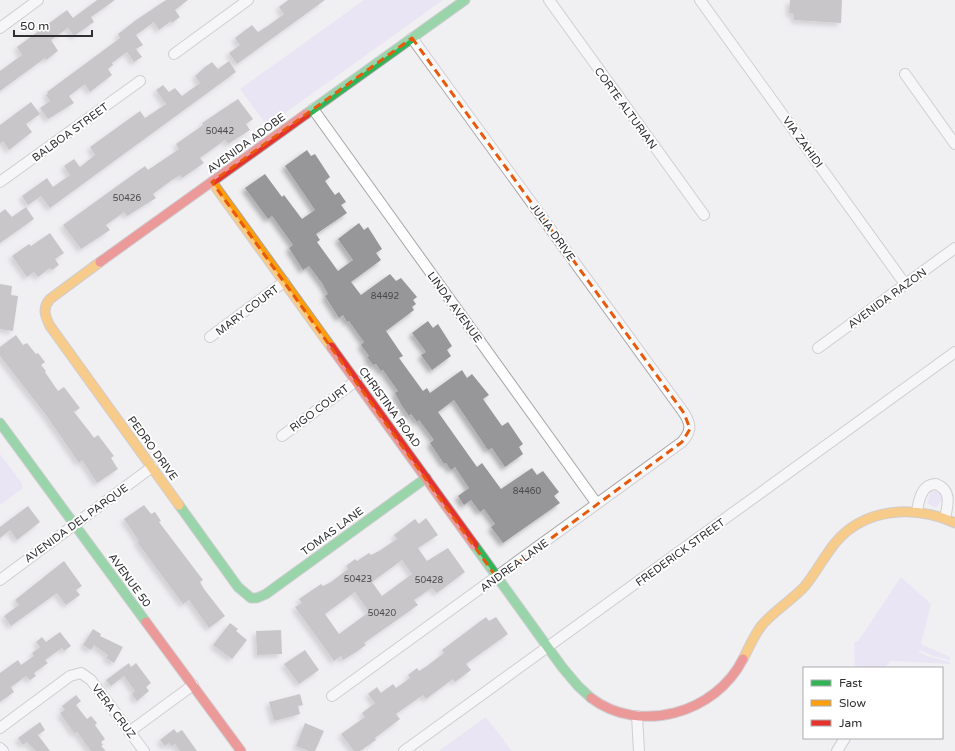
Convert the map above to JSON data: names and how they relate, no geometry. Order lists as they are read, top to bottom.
{
  "streets": {
    "street": [
      "CORTE ALTURIAN",
      "BALBOA STREET",
      "VIA ZAHIDI",
      "AVENIDA ADOBE",
      "JULIA DRIVE",
      "AVENIDA RAZON",
      "LINDA AVENUE",
      "MARY COURT",
      "CHRISTINA ROAD",
      "RIGO COURT",
      "PEDRO DRIVE",
      "AVENIDA DEL PARQUE",
      "TOMAS LANE",
      "FREDERICK STREET",
      "ANDREA LANE",
      "AVENUE 50",
      "VERA CRUZ"
    ]
  },
  "crossings": [
    ["VIA ZAHIDI", "AVENIDA RAZON"],
    ["AVENIDA ADOBE", "JULIA DRIVE"],
    ["AVENIDA ADOBE", "LINDA AVENUE"],
    ["AVENIDA ADOBE", "CHRISTINA ROAD"],
    ["AVENIDA ADOBE", "PEDRO DRIVE"],
    ["JULIA DRIVE", "ANDREA LANE"],
    ["LINDA AVENUE", "ANDREA LANE"],
    ["MARY COURT", "CHRISTINA ROAD"],
    ["CHRISTINA ROAD", "RIGO COURT"],
    ["CHRISTINA ROAD", "TOMAS LANE"],
    ["CHRISTINA ROAD", "FREDERICK STREET"],
    ["CHRISTINA ROAD", "ANDREA LANE"],
    ["PEDRO DRIVE", "AVENIDA DEL PARQUE"],
    ["PEDRO DRIVE", "TOMAS LANE"],
    ["AVENIDA DEL PARQUE", "AVENUE 50"]
  ],
  "house_numbers": [
    "50442",
    "50426",
    "84492",
    "84460",
    "50423",
    "50428",
    "50420"
  ],
  "legend": ["Fast", "Slow", "Jam"],
  "scale_bar": "50 m"
}
